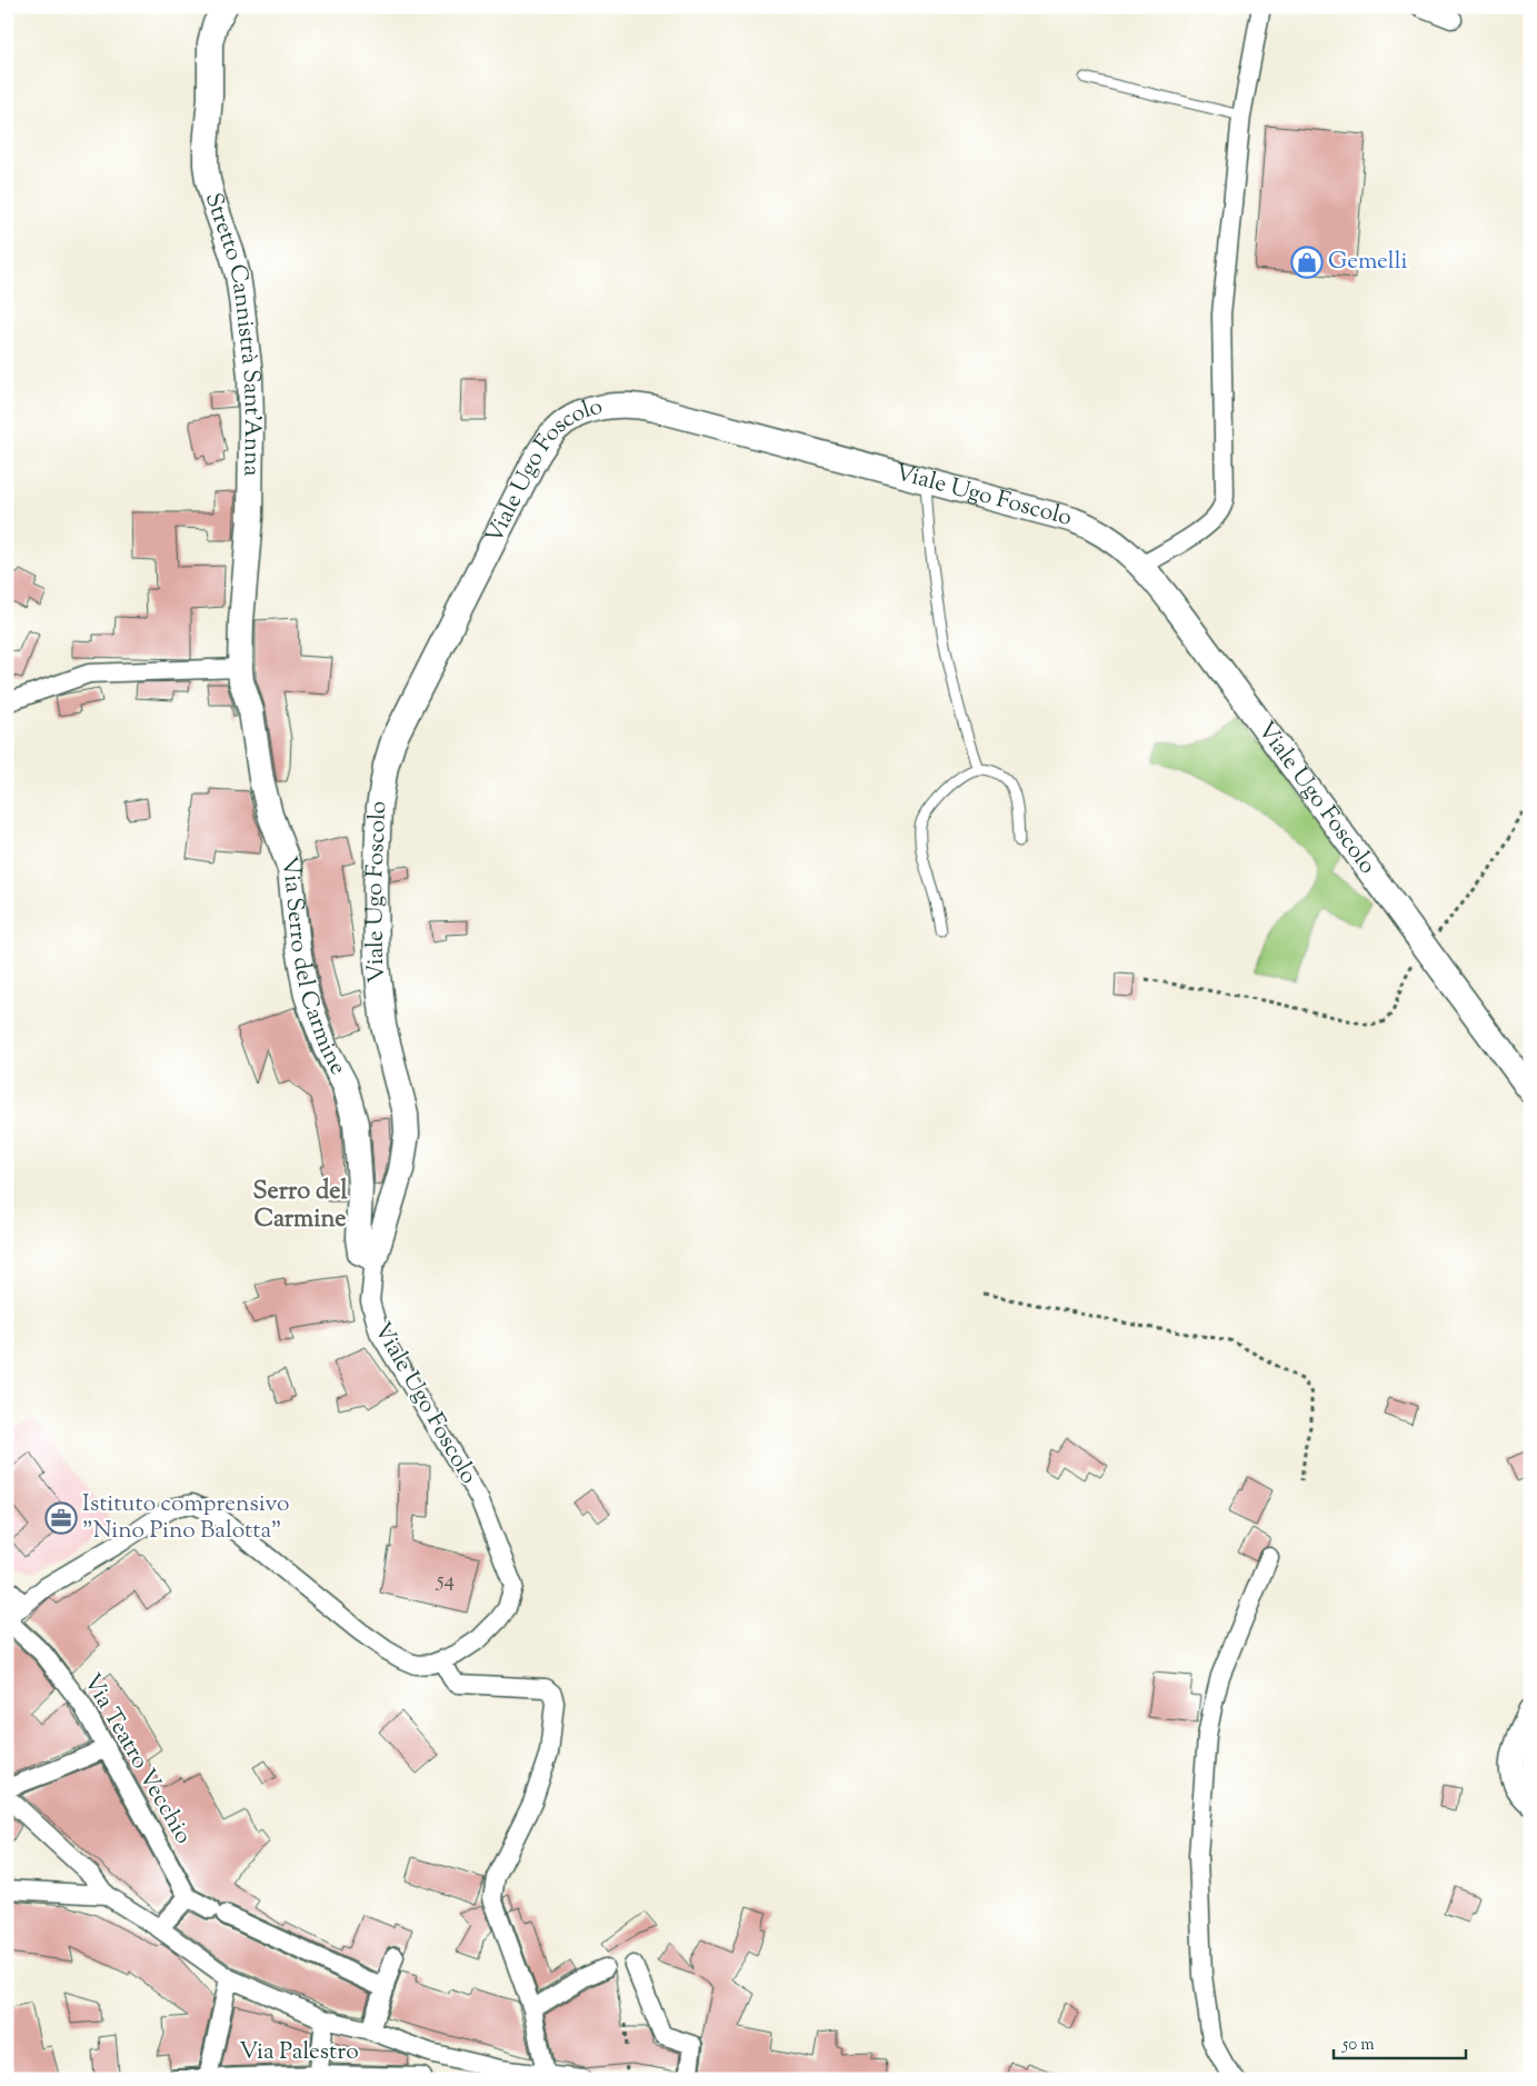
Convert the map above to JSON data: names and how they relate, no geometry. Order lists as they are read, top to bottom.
{
  "streets": {
    "street": [
      "Stretto Cannistrà Sant'Anna",
      "Viale Ugo Foscolo",
      "Via Serro del Carmine",
      "Via Teatro Vecchio",
      "Via Palestro"
    ]
  },
  "crossings": [
    ["Stretto Cannistrà Sant'Anna", "Via Serro del Carmine"],
    ["Viale Ugo Foscolo", "Via Serro del Carmine"]
  ],
  "districts": ["Serro del Carmine"],
  "places": {
    "shop": ["Gemelli"],
    "office": ["Istituto comprensivo \"Nino Pino Balotta\""]
  },
  "house_numbers": ["54"],
  "scale_bar": "50 m"
}
